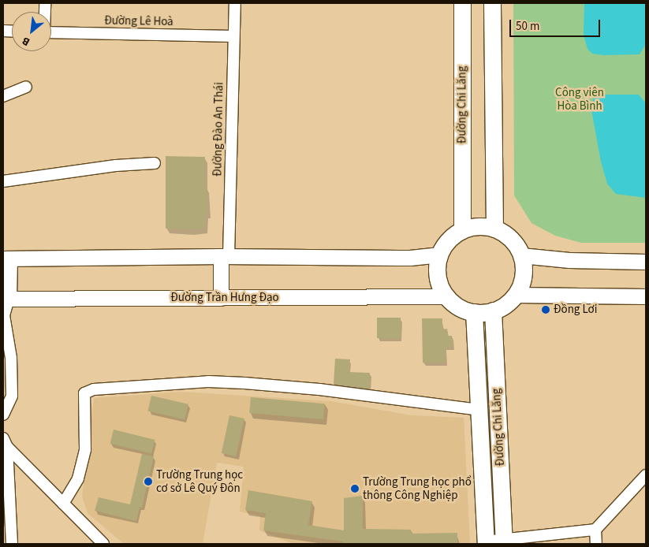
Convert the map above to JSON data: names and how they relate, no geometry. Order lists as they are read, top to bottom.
{
  "streets": {
    "main road": ["Đường Chi Lăng", "Đường Trần Hưng Đạo"],
    "street": ["Đường Lê Hoà", "Đường Đào An Thái"]
  },
  "crossings": [
    ["Đường Lê Hoà", "Đường Đào An Thái"],
    ["Đường Chi Lăng", "Đường Trần Hưng Đạo"]
  ],
  "parks": ["Công viên Hòa Bình"],
  "places": ["Đồng Lơi", "Trường Trung học cơ sở Lê Quý Đôn", "Trường Trung học phổ thông Công Nghiệp"],
  "scale_bar": "50 m",
  "north": "bottom left"
}
